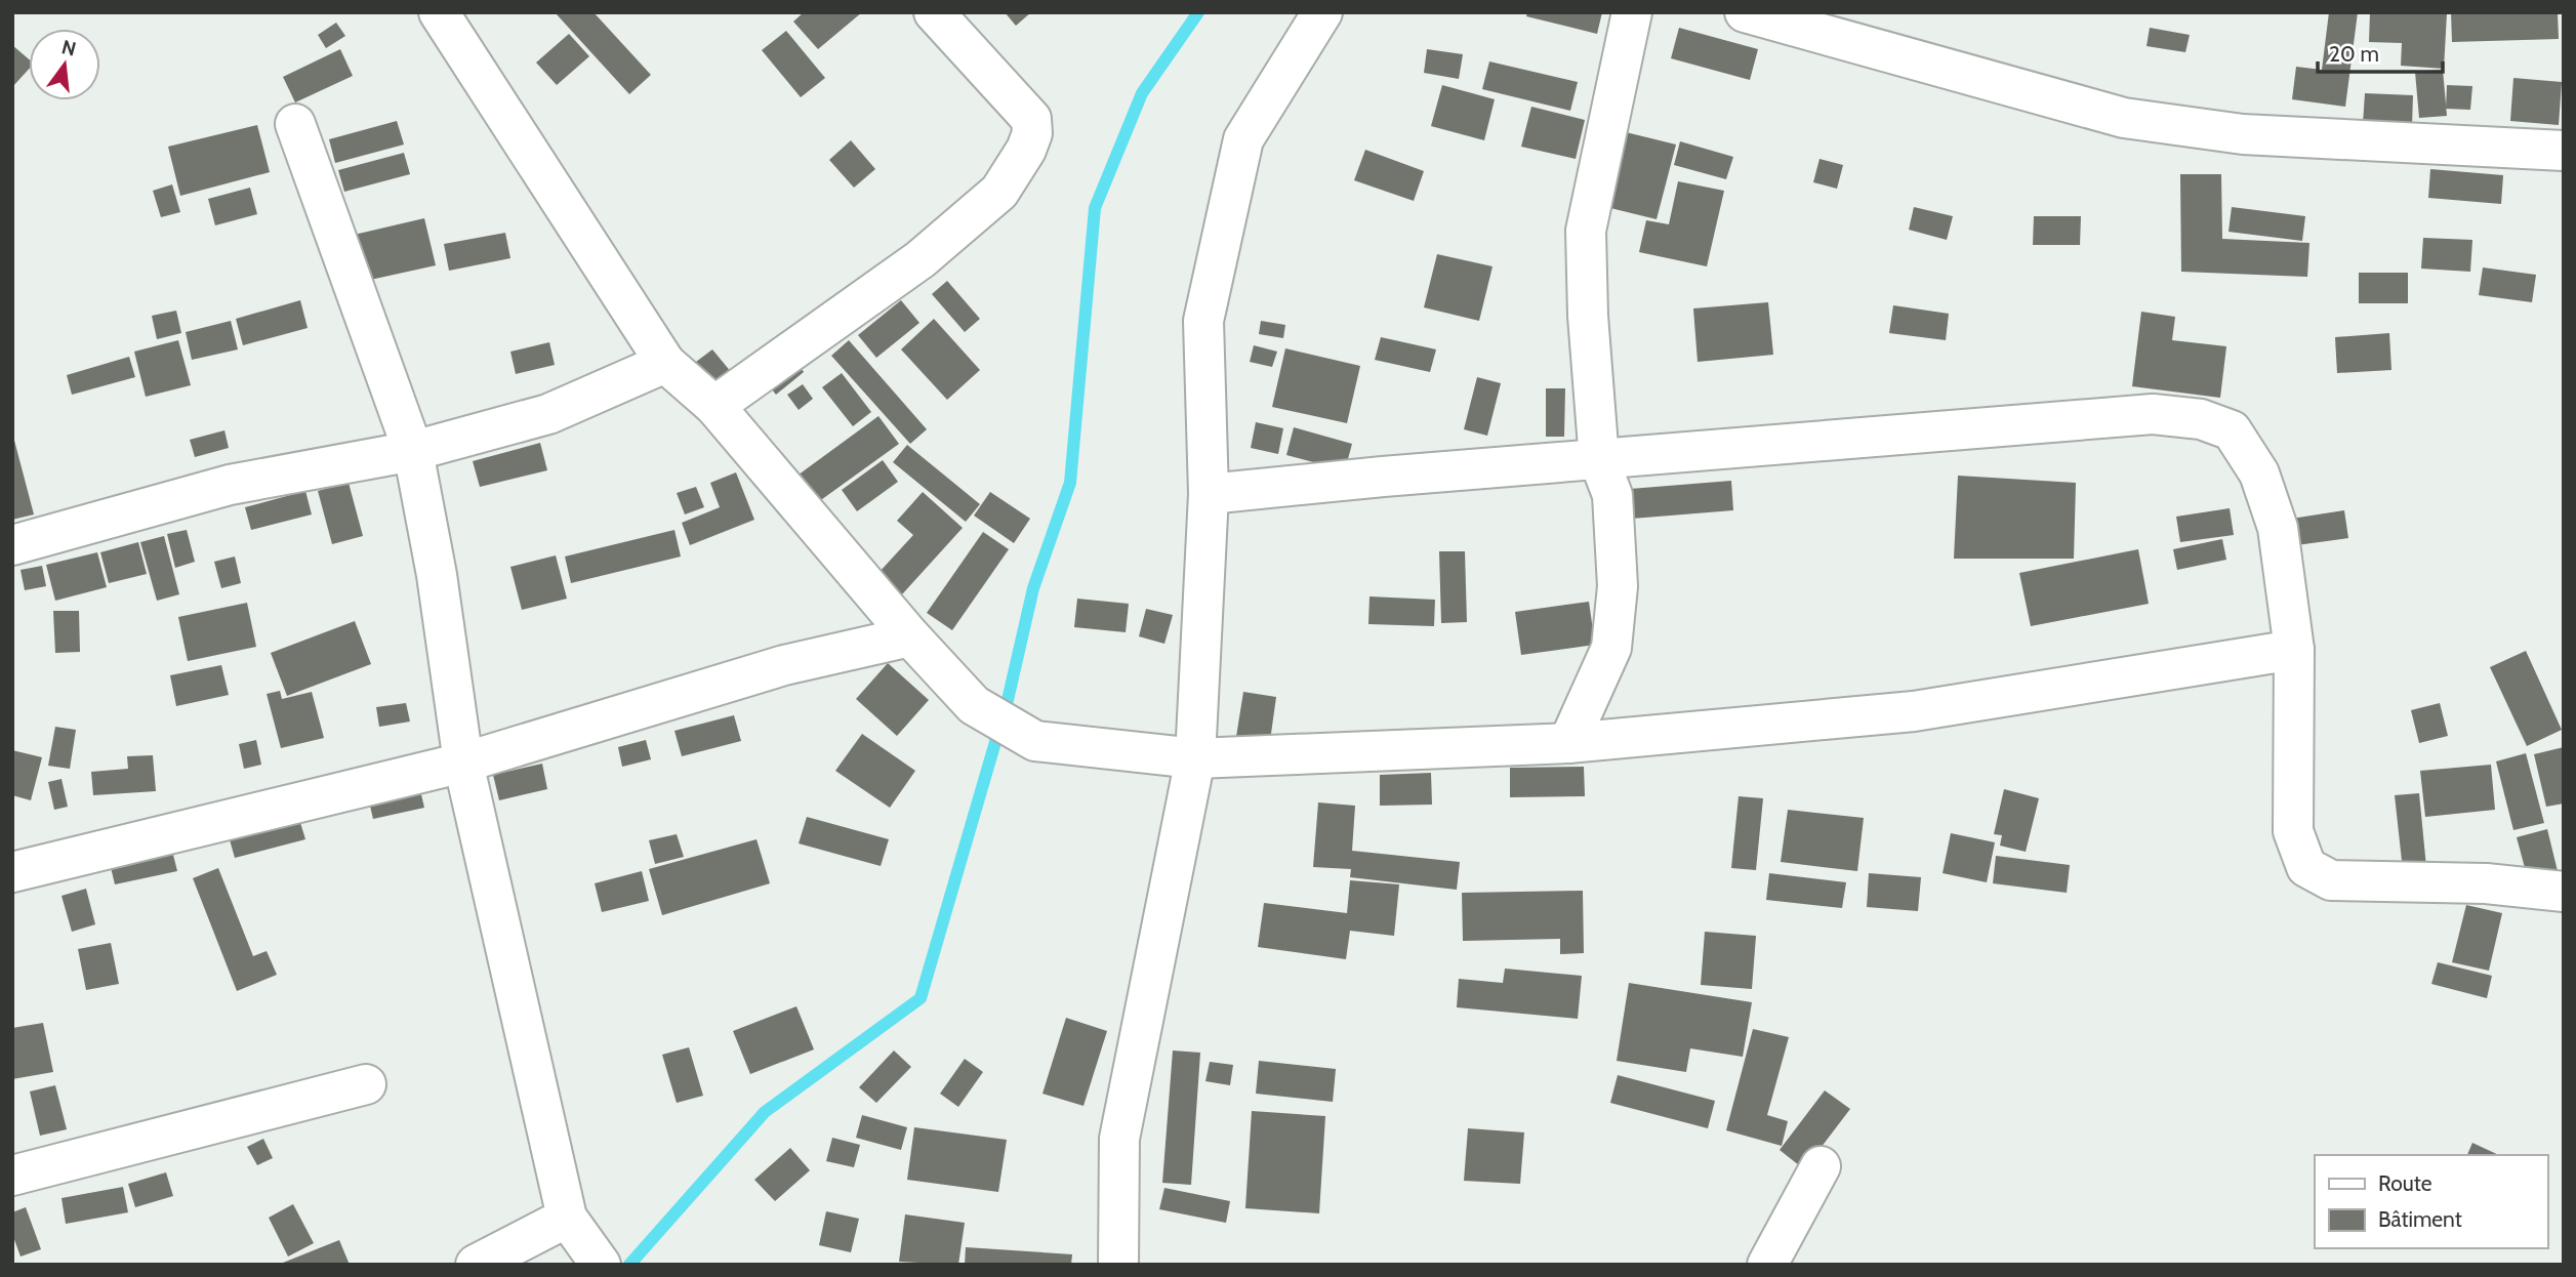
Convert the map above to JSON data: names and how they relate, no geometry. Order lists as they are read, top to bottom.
{
  "legend": ["Route", "Bâtiment"],
  "scale_bar": "20 m",
  "north": "top"
}
